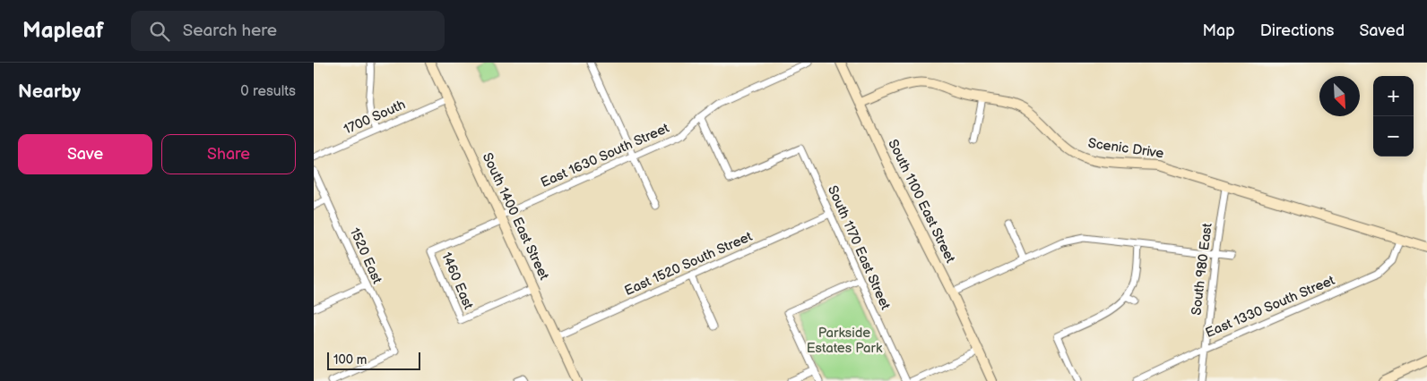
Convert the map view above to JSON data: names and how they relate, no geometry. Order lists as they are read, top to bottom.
{
  "streets": {
    "street": [
      "1700 South",
      "Scenic Drive",
      "East 1630 South Street",
      "South 1100 East Street",
      "South 1400 East Street",
      "South 1170 East Street",
      "1520 East",
      "East 1520 South Street",
      "South 980 East",
      "1460 East",
      "East 1330 South Street"
    ]
  },
  "crossings": [
    ["1700 South", "South 1400 East Street"],
    ["Scenic Drive", "South 1100 East Street"],
    ["Scenic Drive", "South 980 East"],
    ["Scenic Drive", "East 1330 South Street"],
    ["East 1630 South Street", "South 1400 East Street"],
    ["East 1630 South Street", "South 1170 East Street"],
    ["East 1630 South Street", "1460 East"],
    ["South 1400 East Street", "East 1520 South Street"],
    ["South 1400 East Street", "1460 East"],
    ["South 1170 East Street", "East 1520 South Street"],
    ["South 980 East", "East 1330 South Street"]
  ],
  "parks": ["Parkside Estates Park"],
  "scale_bar": "100 m",
  "north": "bottom right",
  "page": {
    "header": "Mapleaf",
    "search": "Search here",
    "nav": ["Map", "Directions", "Saved"],
    "heading": ["Nearby", "0 results"],
    "map_buttons": ["+", "−"],
    "buttons": ["Save", "Share"],
    "scale": "100 m"
  }
}
